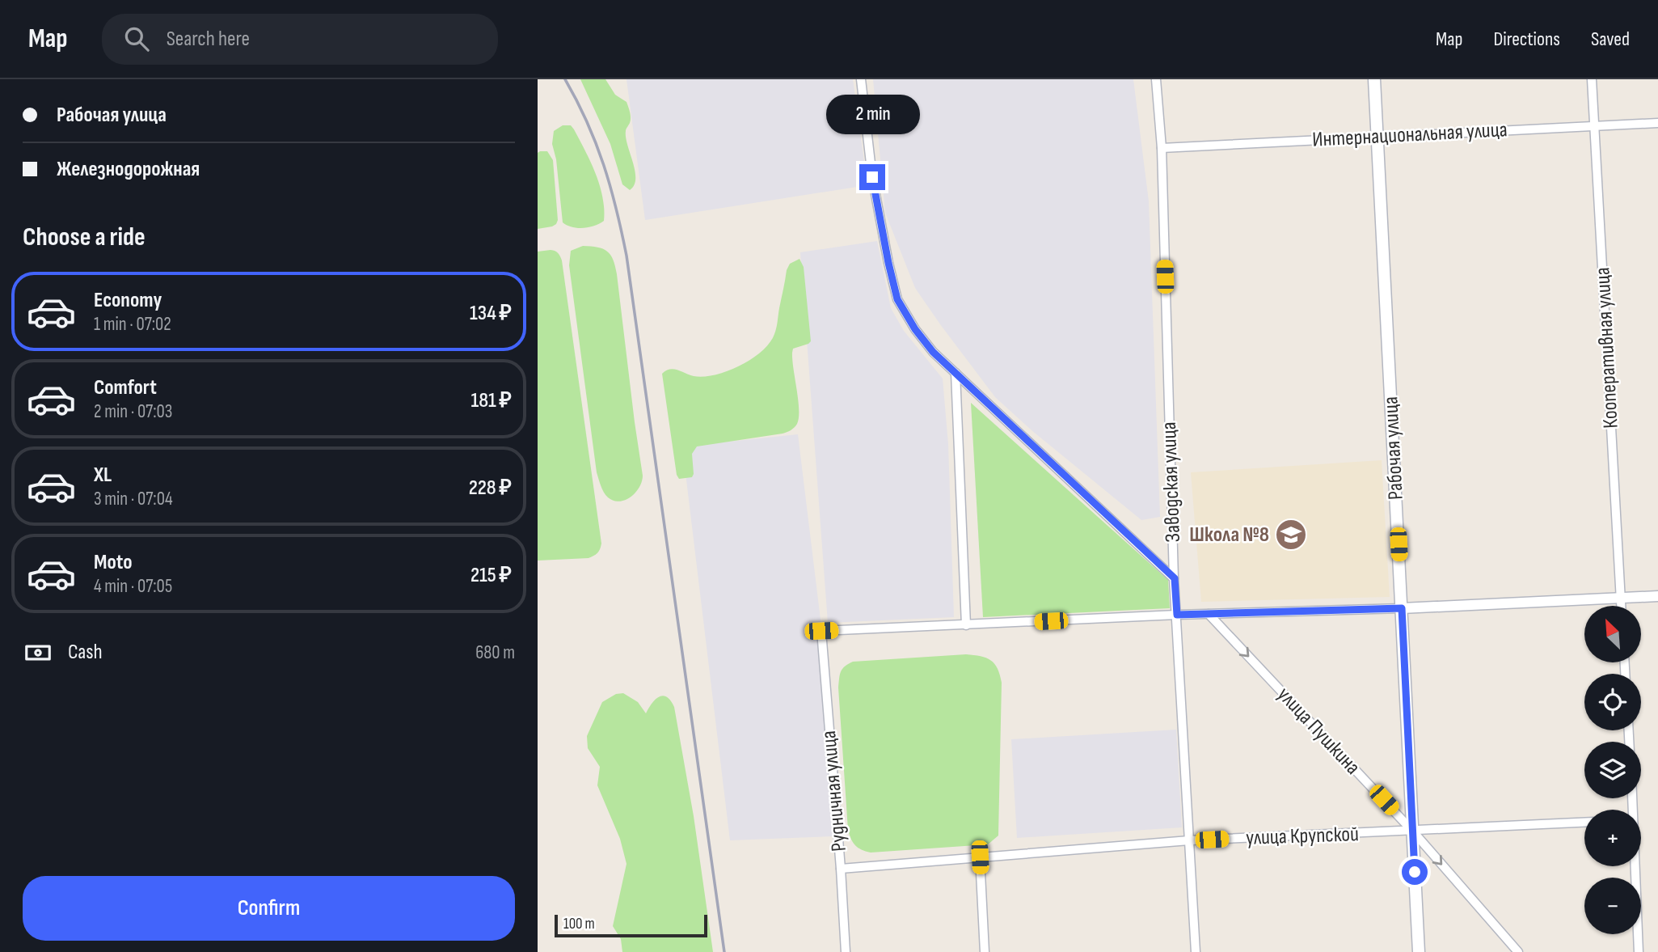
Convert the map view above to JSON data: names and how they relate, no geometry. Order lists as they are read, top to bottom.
{
  "streets": {
    "main road": ["Рабочая улица"],
    "street": [
      "Интернациональная улица",
      "Кооперативная улица",
      "Заводская улица",
      "улица Пушкина",
      "Рудничная улица",
      "улица Крупской"
    ]
  },
  "crossings": [
    ["Интернациональная улица", "Кооперативная улица"],
    ["Интернациональная улица", "Рабочая улица"],
    ["Интернациональная улица", "Заводская улица"],
    ["Рабочая улица", "улица Пушкина"],
    ["Рабочая улица", "улица Крупской"],
    ["Заводская улица", "улица Крупской"],
    ["улица Пушкина", "улица Крупской"],
    ["Рудничная улица", "улица Крупской"]
  ],
  "one_way": ["улица Пушкина"],
  "places": {
    "school or university": ["Школа №8"]
  },
  "scale_bar": "100 m",
  "north": "top left",
  "page": {
    "header": "Map",
    "search": "Search here",
    "nav": ["Map", "Directions", "Saved"],
    "banner": ["Рабочая улица", "Железнодорожная"],
    "bubble": "2 min",
    "heading": "Choose a ride",
    "list": [
      {
        "name": "Economy",
        "note": "1 min · 07:02",
        "value": "134 ₽"
      },
      {
        "name": "Comfort",
        "note": "2 min · 07:03",
        "value": "181 ₽"
      },
      {
        "name": "XL",
        "note": "3 min · 07:04",
        "value": "228 ₽"
      },
      {
        "name": "Moto",
        "note": "4 min · 07:05",
        "value": "215 ₽"
      }
    ],
    "map_buttons": ["+", "−"],
    "pay": ["Cash", "680 m"],
    "buttons": "Confirm",
    "scale": "100 m"
  }
}
